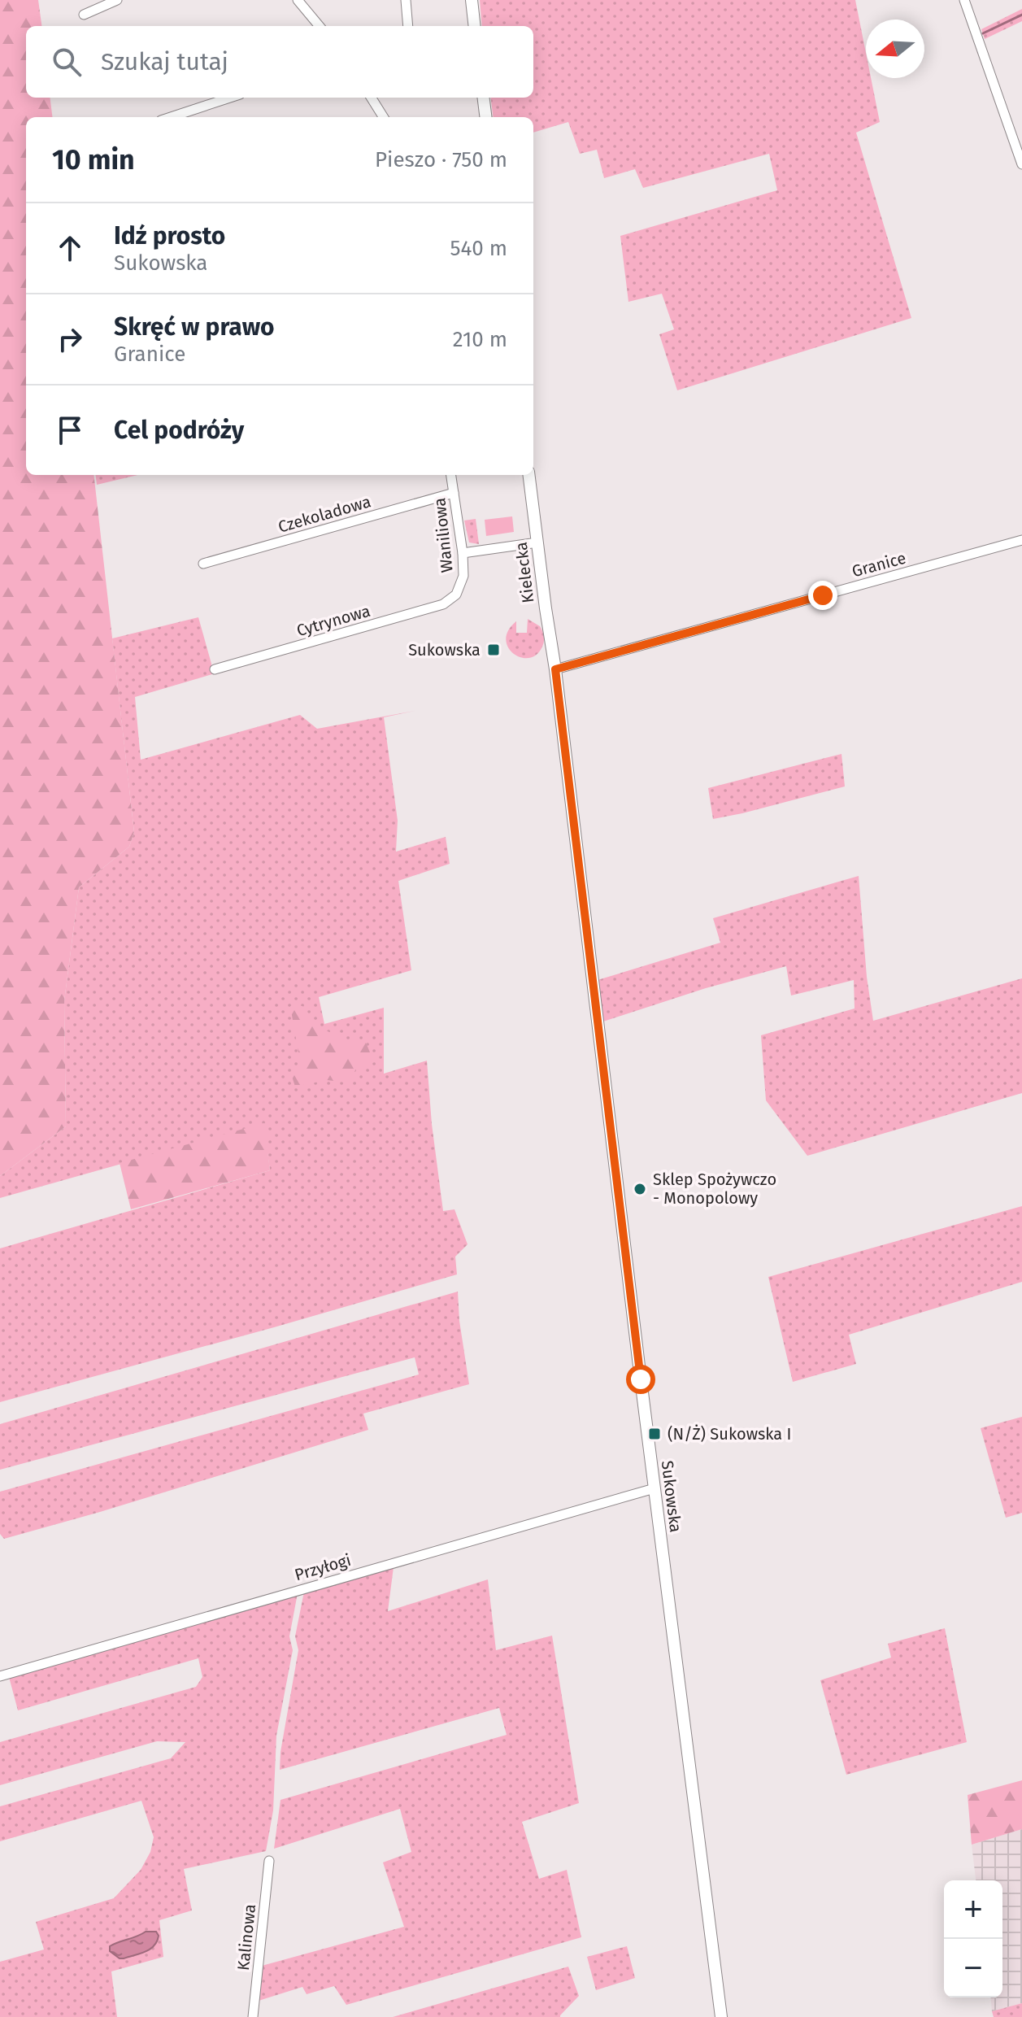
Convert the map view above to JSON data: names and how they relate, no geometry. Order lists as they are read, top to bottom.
{
  "streets": {
    "street": [
      "Czekoladowa",
      "Waniliowa",
      "Granice",
      "Kielecka",
      "Cytrynowa",
      "Sukowska",
      "Przyłogi",
      "Kalinowa"
    ]
  },
  "crossings": [
    ["Czekoladowa", "Waniliowa"],
    ["Waniliowa", "Cytrynowa"],
    ["Granice", "Kielecka"],
    ["Granice", "Sukowska"],
    ["Kielecka", "Sukowska"],
    ["Sukowska", "Przyłogi"]
  ],
  "places": {
    "transit": ["Sukowska", "(N/Ż) Sukowska I"],
    "other": ["Sklep Spożywczo - Monopolowy"]
  },
  "north": "left",
  "page": {
    "search": "Szukaj tutaj",
    "heading": ["10 min", "Pieszo · 750 m"],
    "list": [
      ["Idź prosto", "Sukowska", "540 m"],
      ["Skręć w prawo", "Granice", "210 m"],
      "Cel podróży"
    ],
    "map_buttons": ["+", "−"]
  }
}
